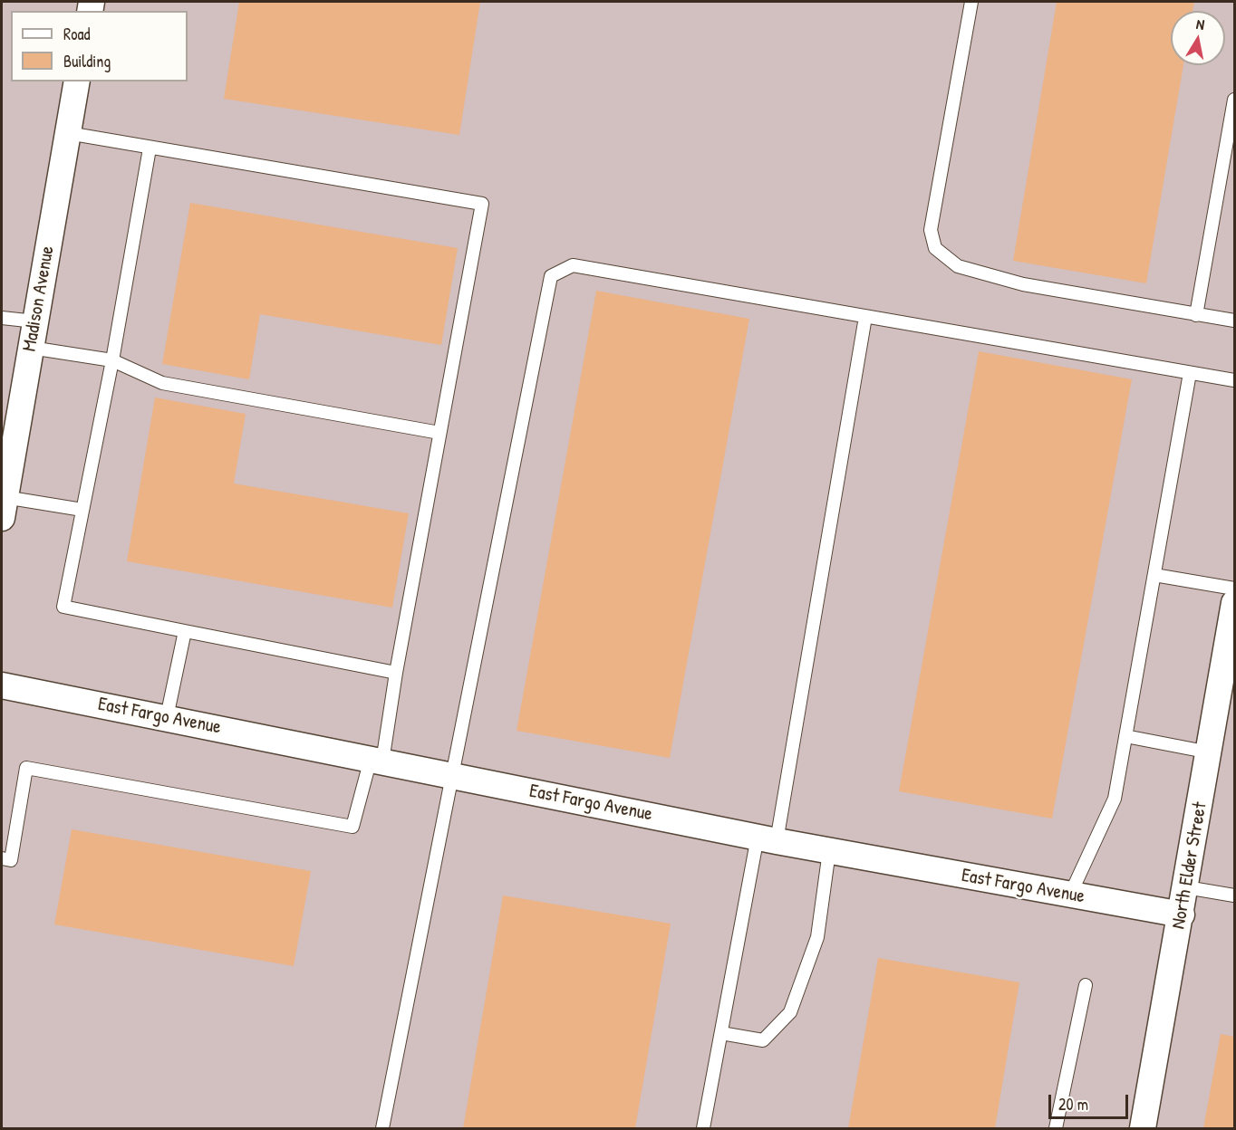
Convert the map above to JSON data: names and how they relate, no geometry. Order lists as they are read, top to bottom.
{
  "streets": {
    "street": ["Madison Avenue", "East Fargo Avenue", "North Elder Street"]
  },
  "crossings": [
    ["East Fargo Avenue", "North Elder Street"]
  ],
  "legend": ["Road", "Building"],
  "scale_bar": "20 m",
  "north": "top"
}
